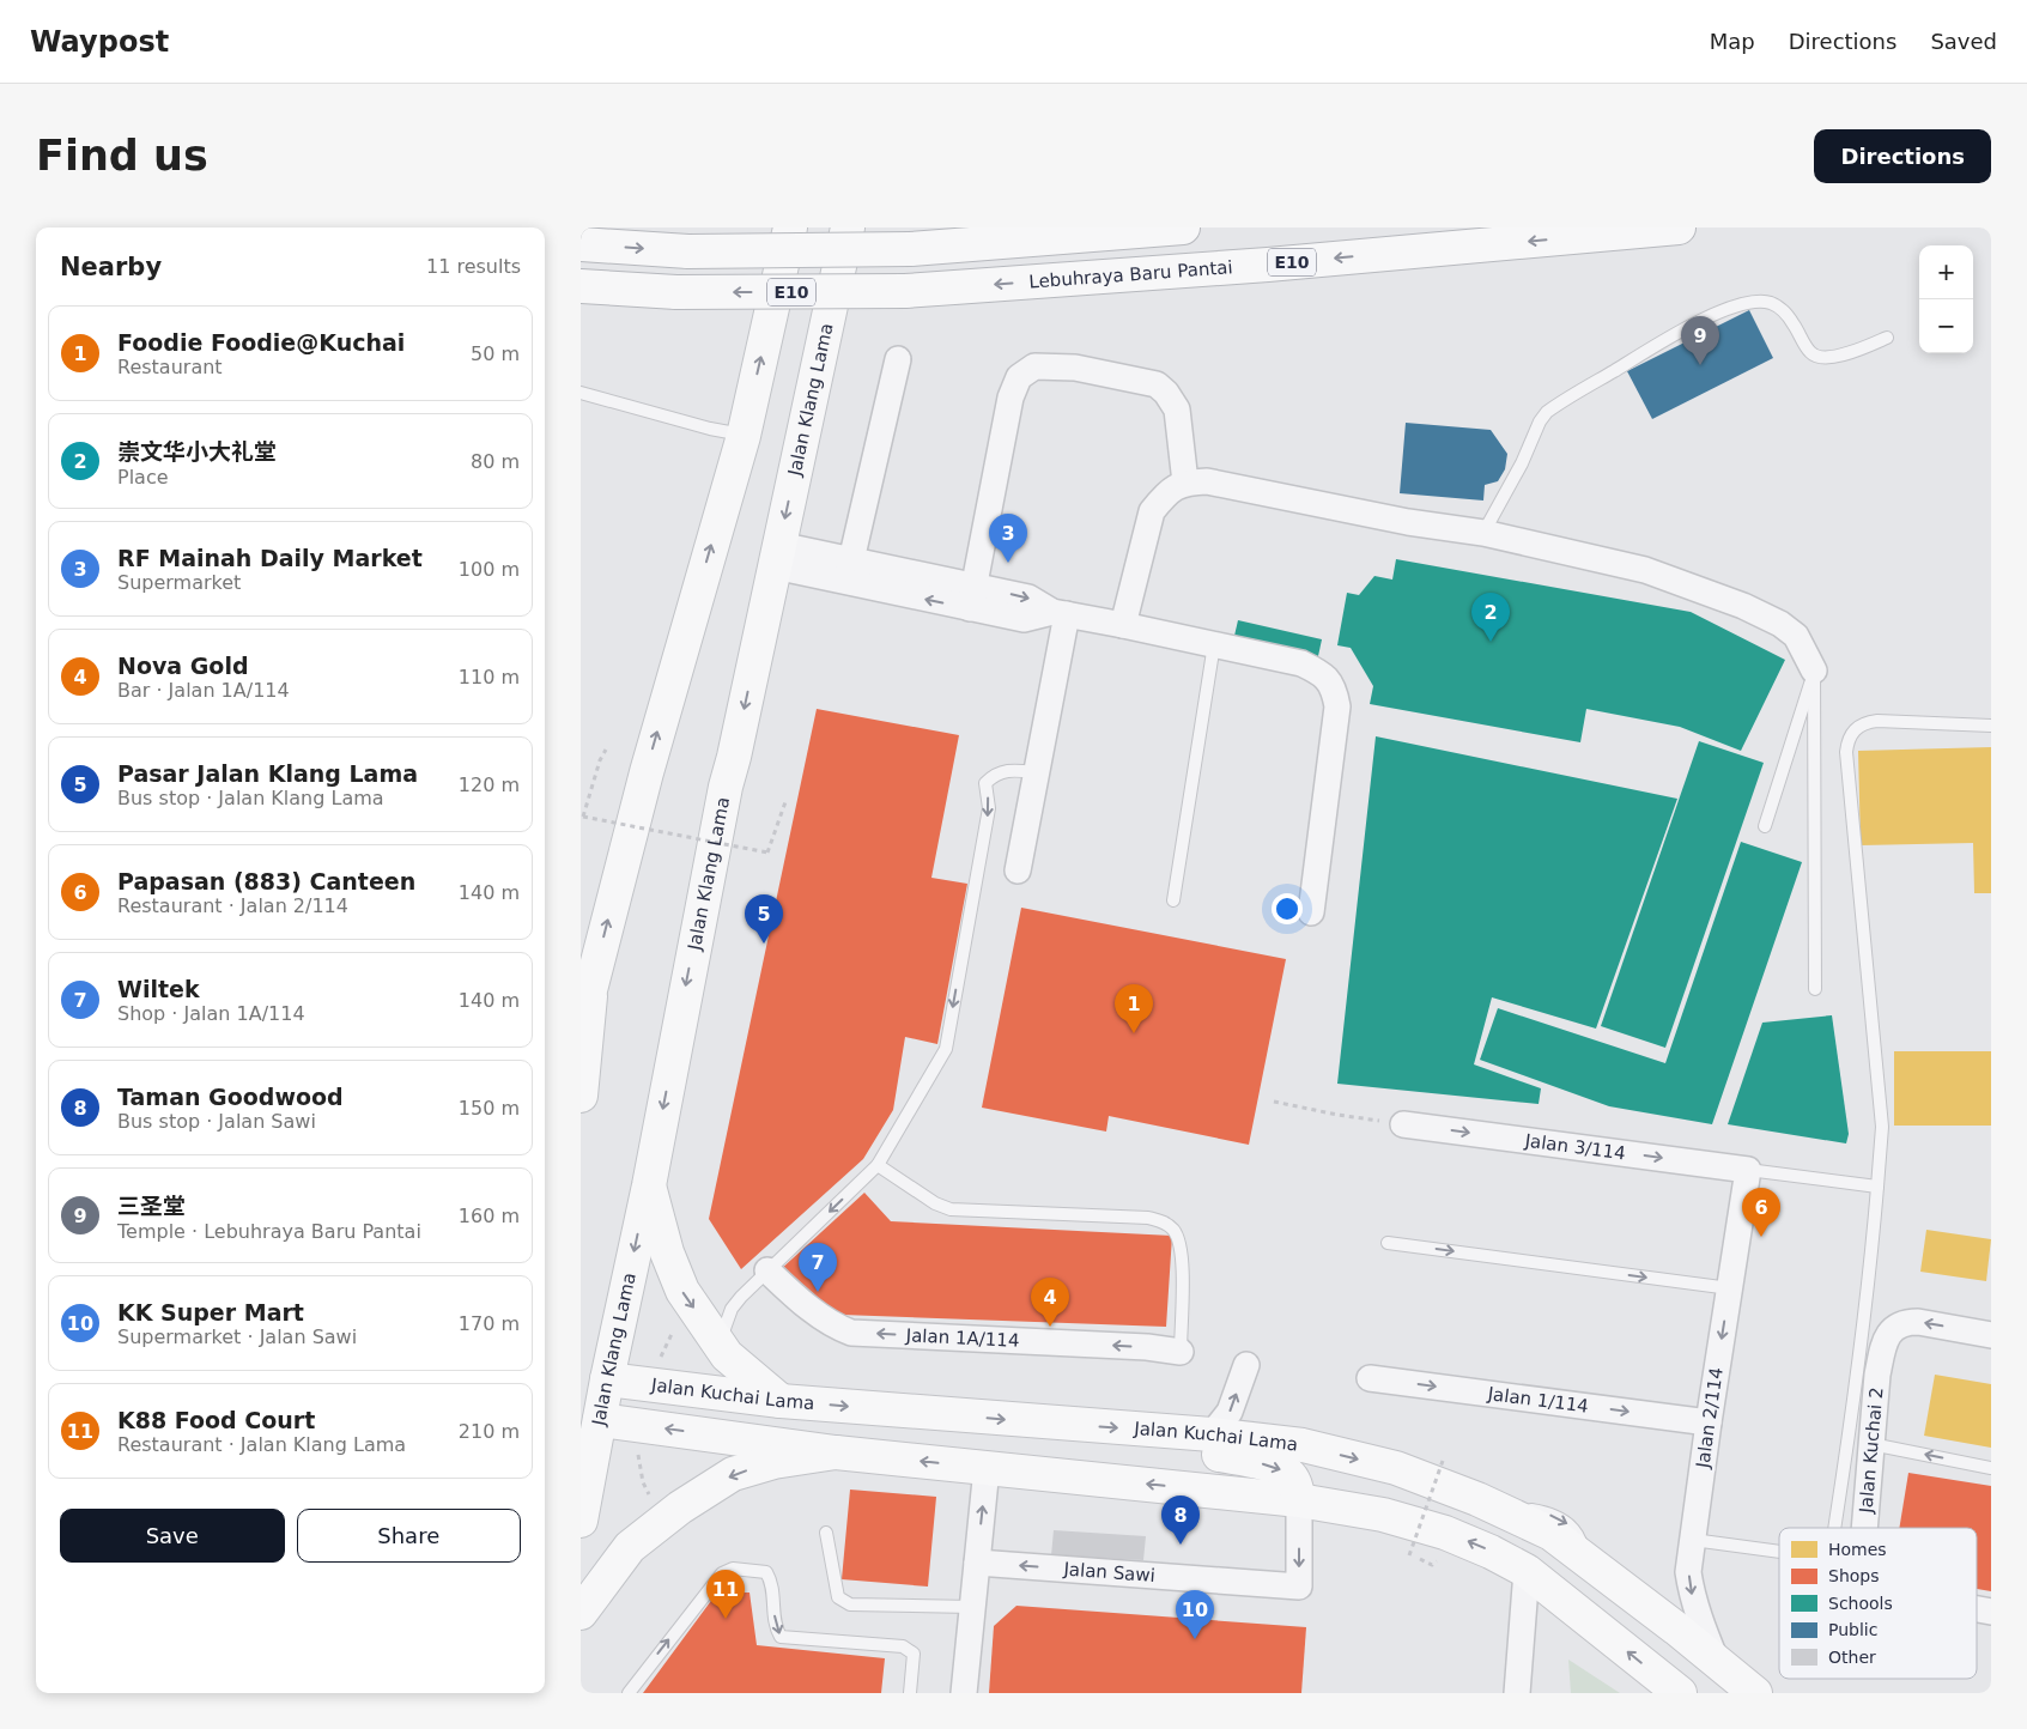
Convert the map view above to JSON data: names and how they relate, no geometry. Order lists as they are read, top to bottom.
{
  "streets": {
    "main road": [
      "E10",
      "Lebuhraya Baru Pantai",
      "Jalan Klang Lama",
      "Jalan Kuchai Lama"
    ],
    "street": [
      "Jalan 3/114",
      "Jalan 1A/114",
      "Jalan 1/114",
      "Jalan 2/114",
      "Jalan Kuchai 2",
      "Jalan Sawi"
    ]
  },
  "crossings": [
    ["Jalan Klang Lama", "Jalan Kuchai Lama"],
    ["Jalan 3/114", "Jalan 2/114"],
    ["Jalan Kuchai Lama", "Jalan 2/114"],
    ["Jalan 1/114", "Jalan 2/114"]
  ],
  "one_way": ["Jalan 3/114", "Jalan 1A/114", "Jalan 1/114"],
  "legend": [
    "Homes",
    "Shops",
    "Schools",
    "Public",
    "Other"
  ],
  "page": {
    "header": "Waypost",
    "nav": ["Map", "Directions", "Saved"],
    "buttons": [
      "Directions",
      ["Save", "Share"]
    ],
    "title": "Find us",
    "heading": ["Nearby", "11 results"],
    "map_buttons": ["+", "−"],
    "list": [
      {
        "mark": "1",
        "name": "Foodie Foodie@Kuchai",
        "note": "Restaurant",
        "value": "50 m"
      },
      {
        "mark": "2",
        "name": "崇文华小大礼堂",
        "note": "Place",
        "value": "80 m"
      },
      {
        "mark": "3",
        "name": "RF Mainah Daily Market",
        "note": "Supermarket",
        "value": "100 m"
      },
      {
        "mark": "4",
        "name": "Nova Gold",
        "note": "Bar · Jalan 1A/114",
        "value": "110 m"
      },
      {
        "mark": "5",
        "name": "Pasar Jalan Klang Lama",
        "note": "Bus stop · Jalan Klang Lama",
        "value": "120 m"
      },
      {
        "mark": "6",
        "name": "Papasan (883) Canteen",
        "note": "Restaurant · Jalan 2/114",
        "value": "140 m"
      },
      {
        "mark": "7",
        "name": "Wiltek",
        "note": "Shop · Jalan 1A/114",
        "value": "140 m"
      },
      {
        "mark": "8",
        "name": "Taman Goodwood",
        "note": "Bus stop · Jalan Sawi",
        "value": "150 m"
      },
      {
        "mark": "9",
        "name": "三圣堂",
        "note": "Temple · Lebuhraya Baru Pantai",
        "value": "160 m"
      },
      {
        "mark": "10",
        "name": "KK Super Mart",
        "note": "Supermarket · Jalan Sawi",
        "value": "170 m"
      },
      {
        "mark": "11",
        "name": "K88 Food Court",
        "note": "Restaurant · Jalan Klang Lama",
        "value": "210 m"
      }
    ],
    "pins": [
      "9",
      "3",
      "2",
      "5",
      "1",
      "6",
      "7",
      "4",
      "8",
      "11",
      "10"
    ]
  }
}
